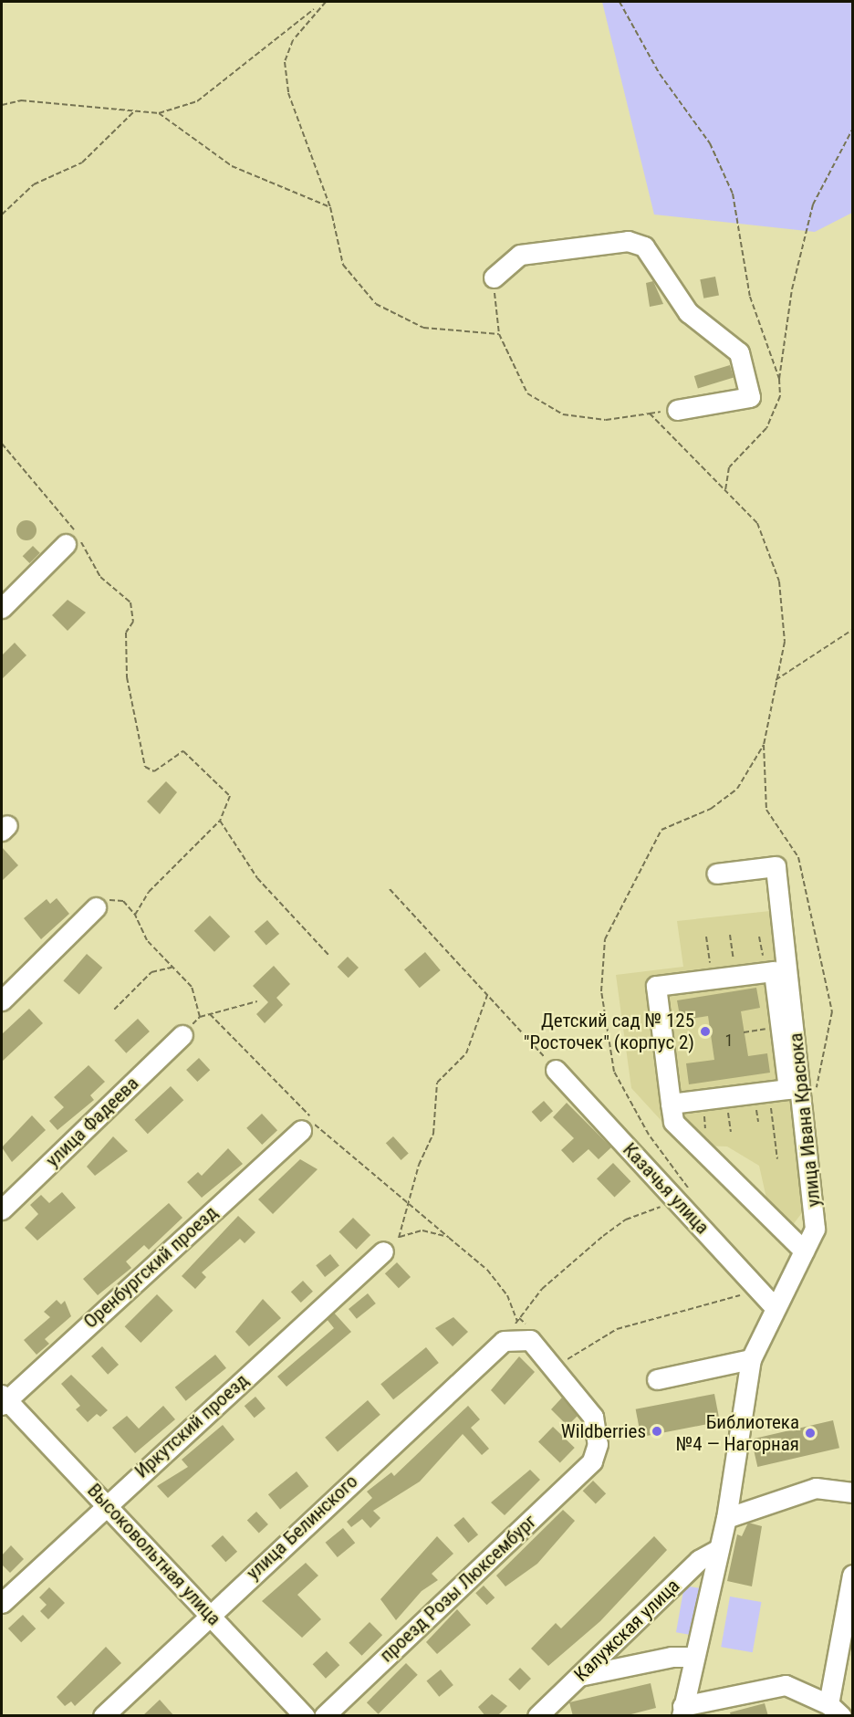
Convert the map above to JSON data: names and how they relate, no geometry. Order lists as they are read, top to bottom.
{
  "streets": {
    "street": [
      "улица Ивана Красюка",
      "улица Фадеева",
      "Казачья улица",
      "Оренбургский проезд",
      "Иркутский проезд",
      "улица Белинского",
      "Высоковольтная улица",
      "проезд Розы Люксембург",
      "Калужская улица"
    ]
  },
  "crossings": [
    ["улица Ивана Красюка", "Казачья улица"],
    ["улица Ивана Красюка", "Калужская улица"],
    ["Оренбургский проезд", "Высоковольтная улица"],
    ["Иркутский проезд", "Высоковольтная улица"],
    ["улица Белинского", "Высоковольтная улица"],
    ["улица Белинского", "проезд Розы Люксембург"]
  ],
  "places": ["Детский сад № 125 \"Росточек\" (корпус 2)", "Wildberries", "Библиотека №4 — Нагорная"],
  "house_numbers": ["1"]
}
